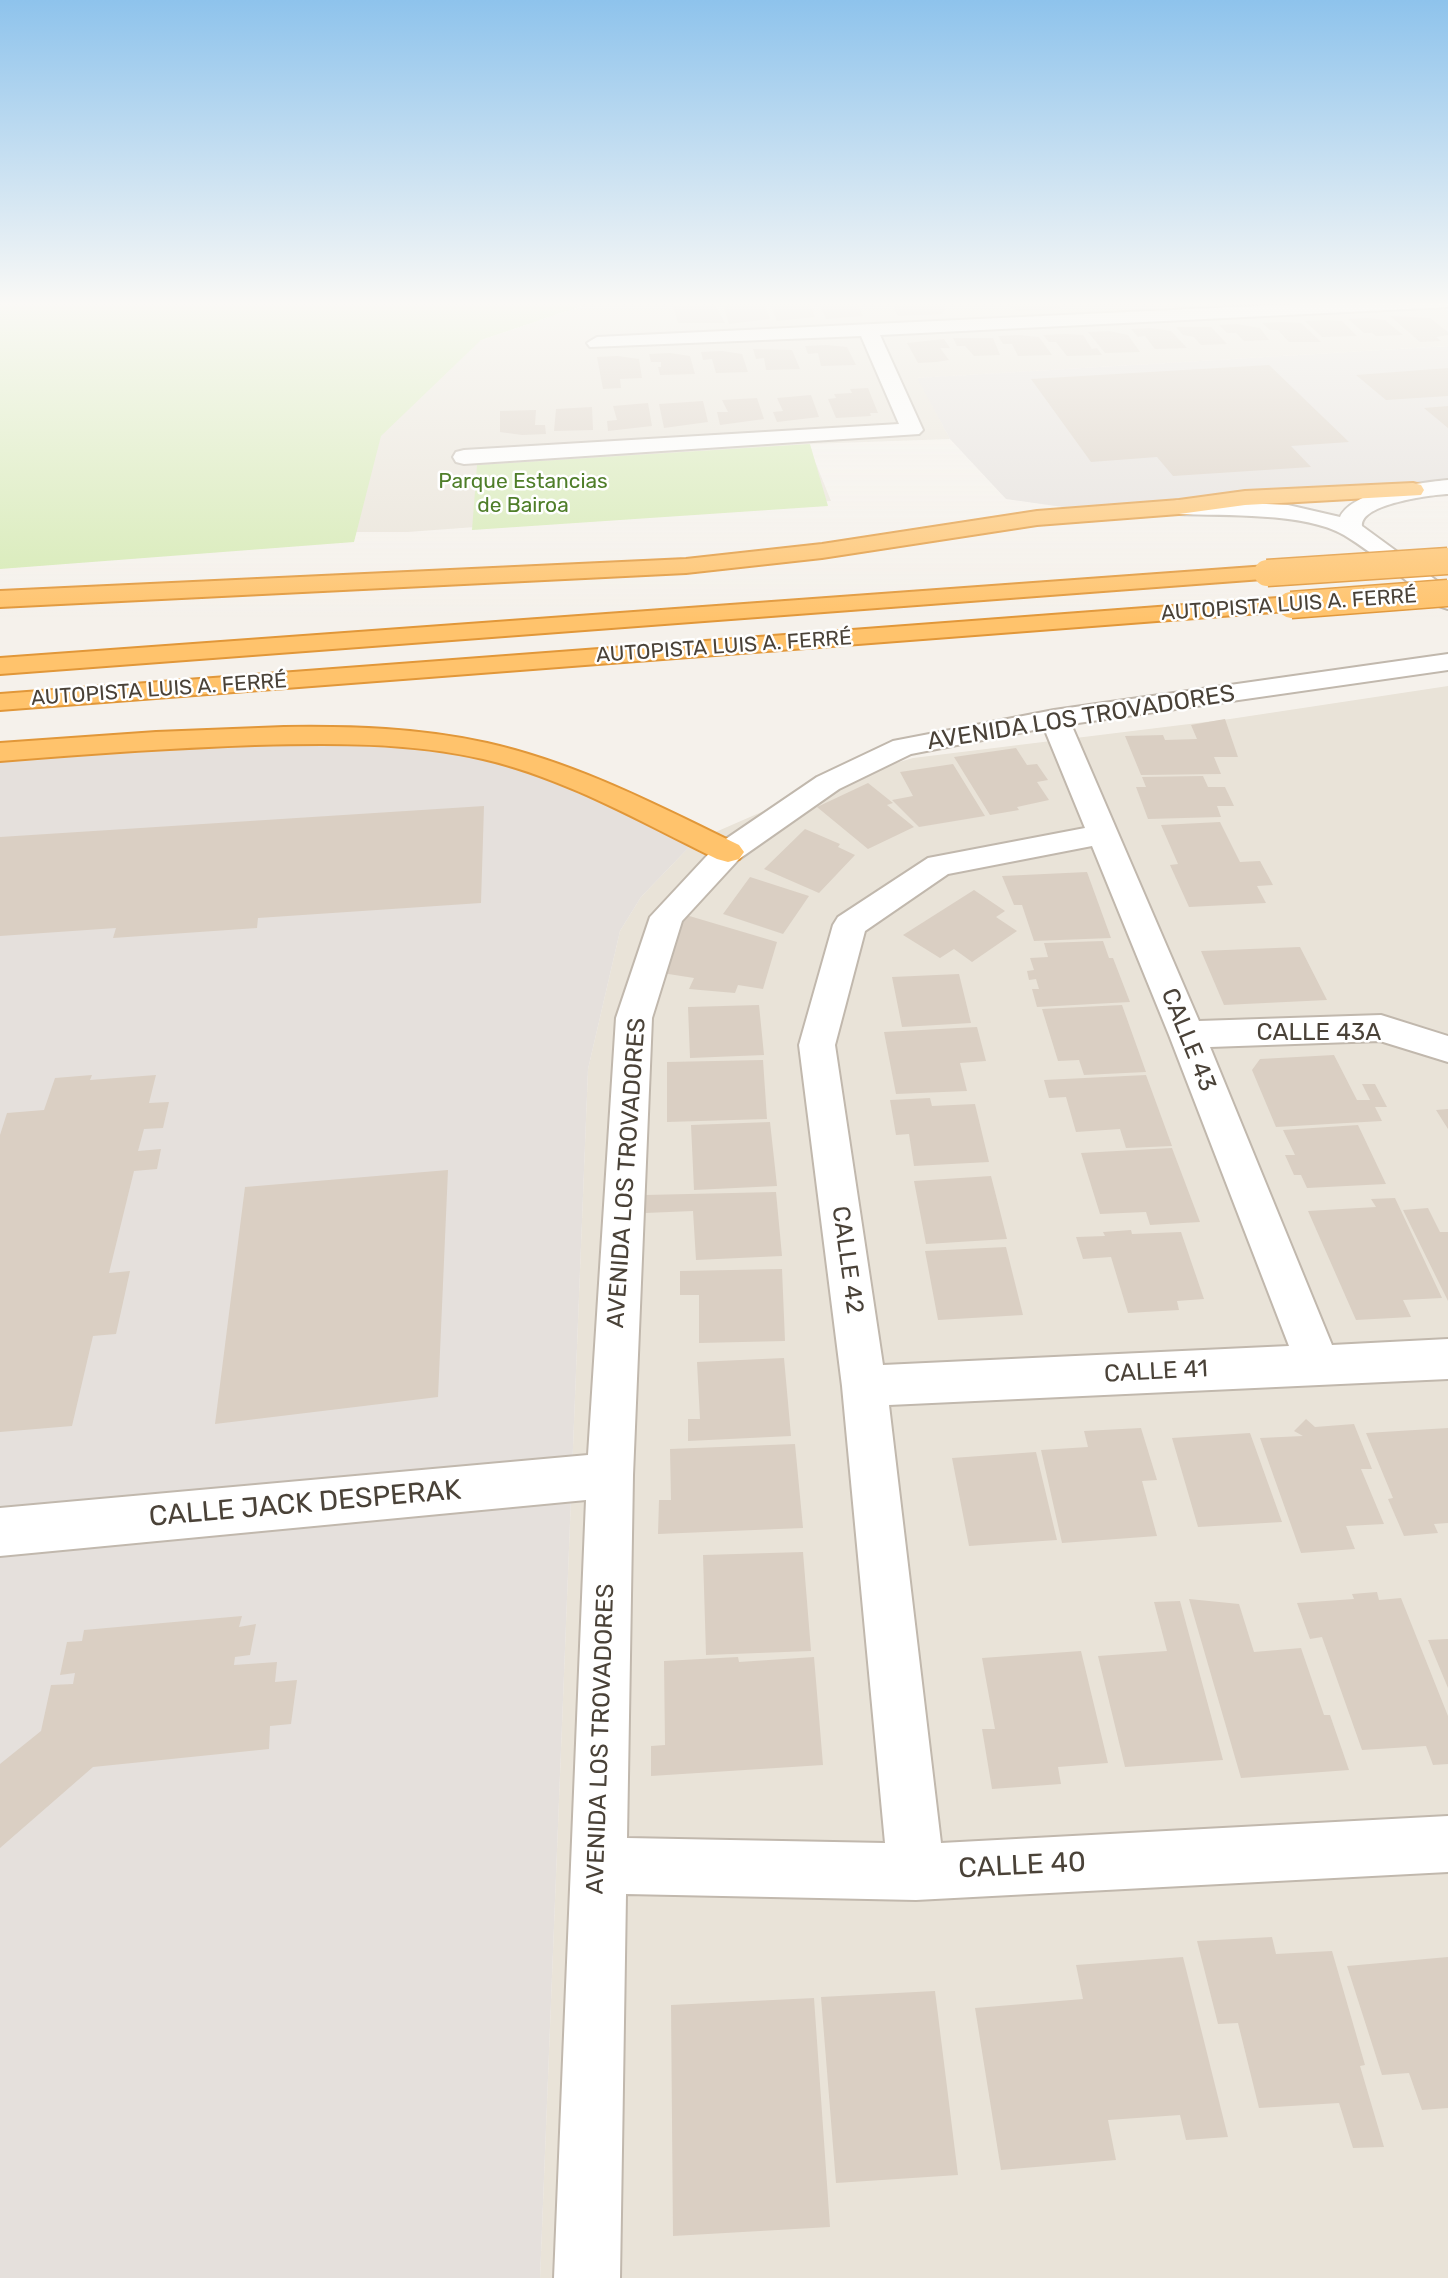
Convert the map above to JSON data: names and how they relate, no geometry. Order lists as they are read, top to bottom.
{
  "streets": {
    "highway": ["AUTOPISTA LUIS A. FERRÉ"],
    "street": [
      "AVENIDA LOS TROVADORES",
      "CALLE 43A",
      "CALLE 43",
      "CALLE 42",
      "CALLE 41",
      "CALLE JACK DESPERAK",
      "CALLE 40"
    ]
  },
  "crossings": [
    ["AVENIDA LOS TROVADORES", "CALLE 43"],
    ["AVENIDA LOS TROVADORES", "CALLE JACK DESPERAK"],
    ["AVENIDA LOS TROVADORES", "CALLE 40"],
    ["CALLE 43A", "CALLE 43"],
    ["CALLE 43", "CALLE 42"],
    ["CALLE 43", "CALLE 41"],
    ["CALLE 42", "CALLE 41"],
    ["CALLE 42", "CALLE 40"]
  ],
  "parks": ["Parque Estancias de Bairoa"]
}
